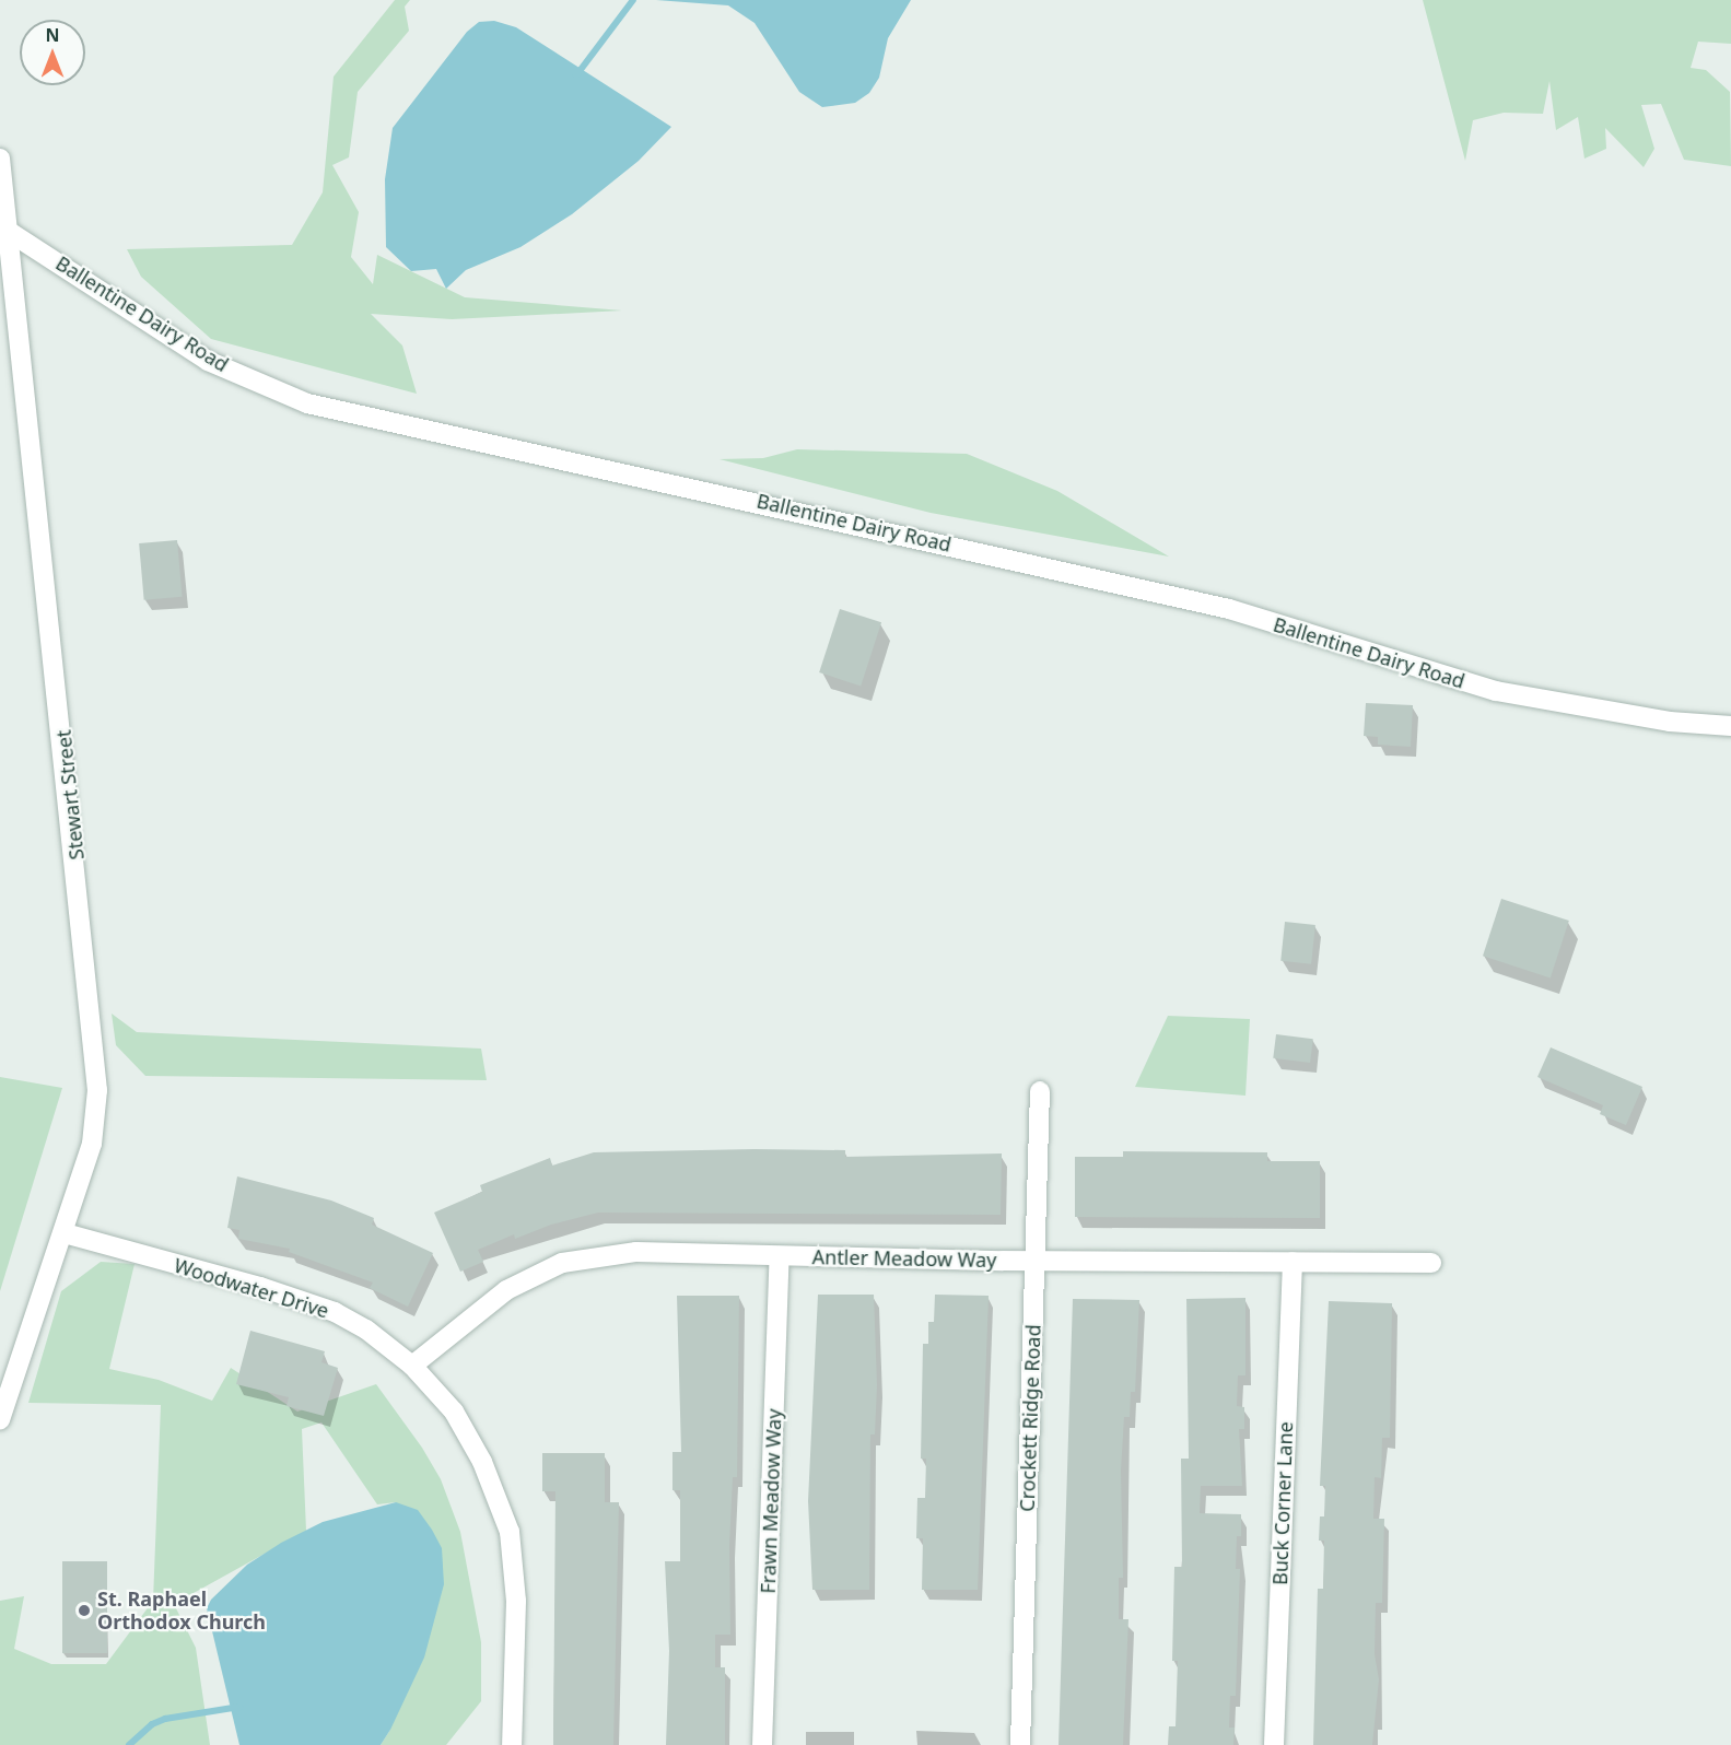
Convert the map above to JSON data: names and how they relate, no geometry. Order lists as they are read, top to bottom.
{
  "streets": {
    "street": [
      "Ballentine Dairy Road",
      "Stewart Street",
      "Antler Meadow Way",
      "Woodwater Drive",
      "Crockett Ridge Road",
      "Frawn Meadow Way",
      "Buck Corner Lane"
    ]
  },
  "crossings": [
    ["Ballentine Dairy Road", "Stewart Street"],
    ["Stewart Street", "Woodwater Drive"],
    ["Antler Meadow Way", "Woodwater Drive"],
    ["Antler Meadow Way", "Crockett Ridge Road"],
    ["Antler Meadow Way", "Frawn Meadow Way"],
    ["Antler Meadow Way", "Buck Corner Lane"]
  ],
  "places": ["St. Raphael Orthodox Church"],
  "north": "top"
}
